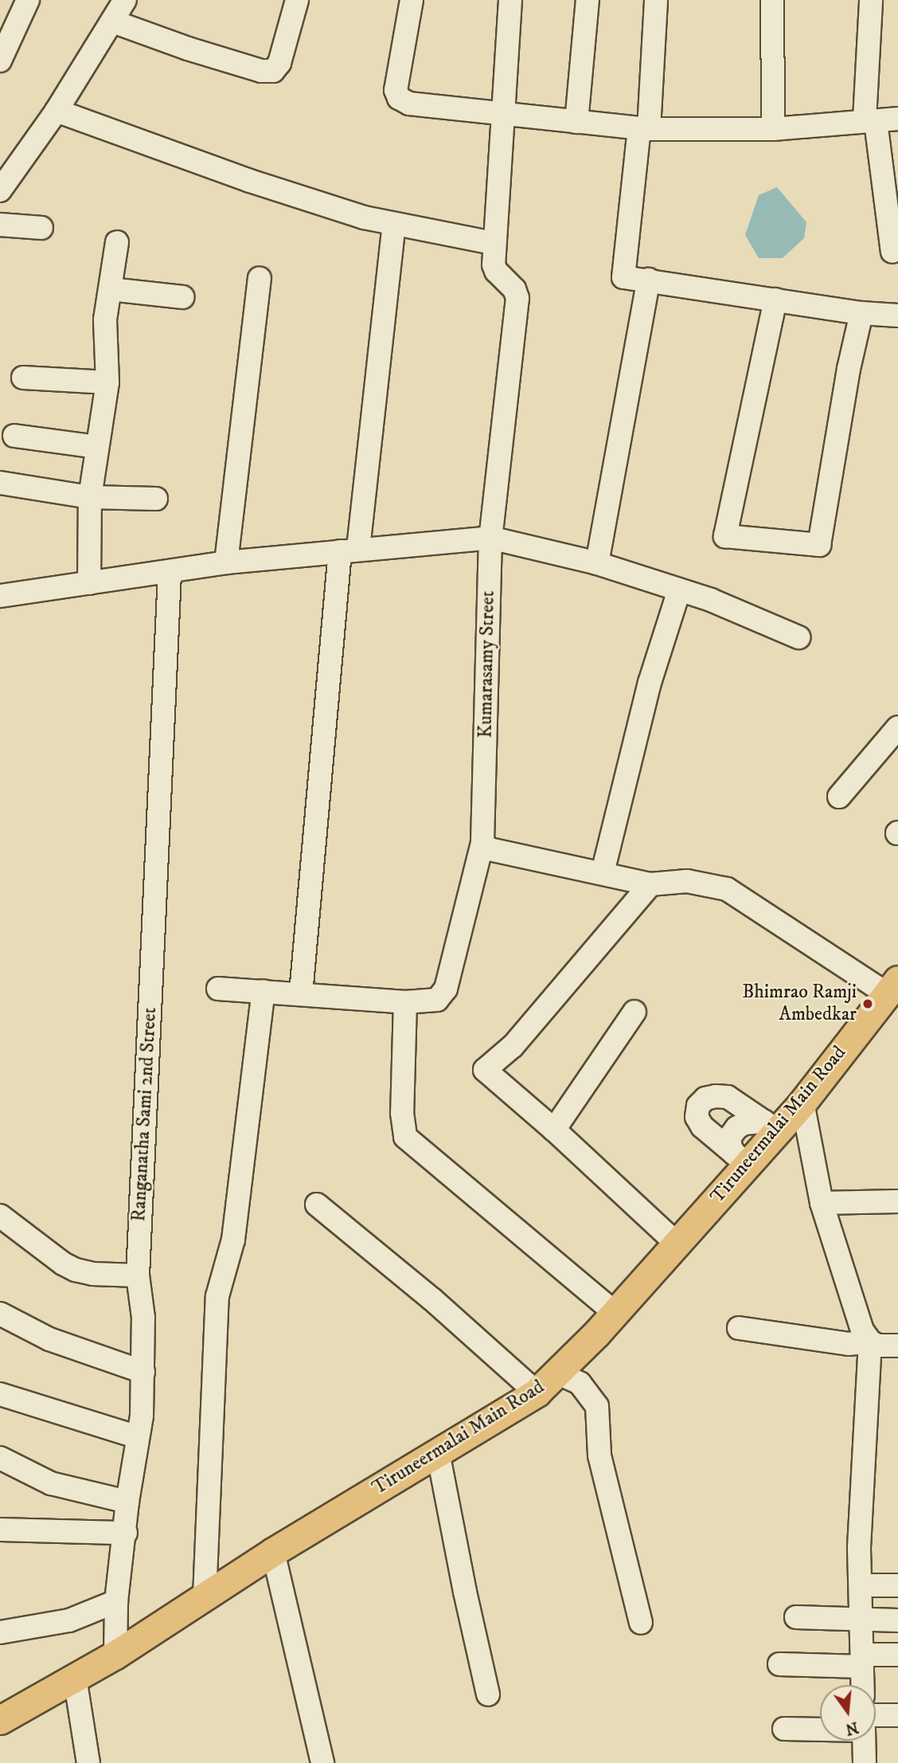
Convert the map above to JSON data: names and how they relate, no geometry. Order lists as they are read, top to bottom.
{
  "streets": {
    "main road": ["Tiruneermalai Main Road"],
    "street": ["Kumarasamy Street", "Ranganatha Sami 2nd Street"]
  },
  "crossings": [
    ["Ranganatha Sami 2nd Street", "Tiruneermalai Main Road"]
  ],
  "places": ["Bhimrao Ramji Ambedkar"],
  "north": "bottom"
}
